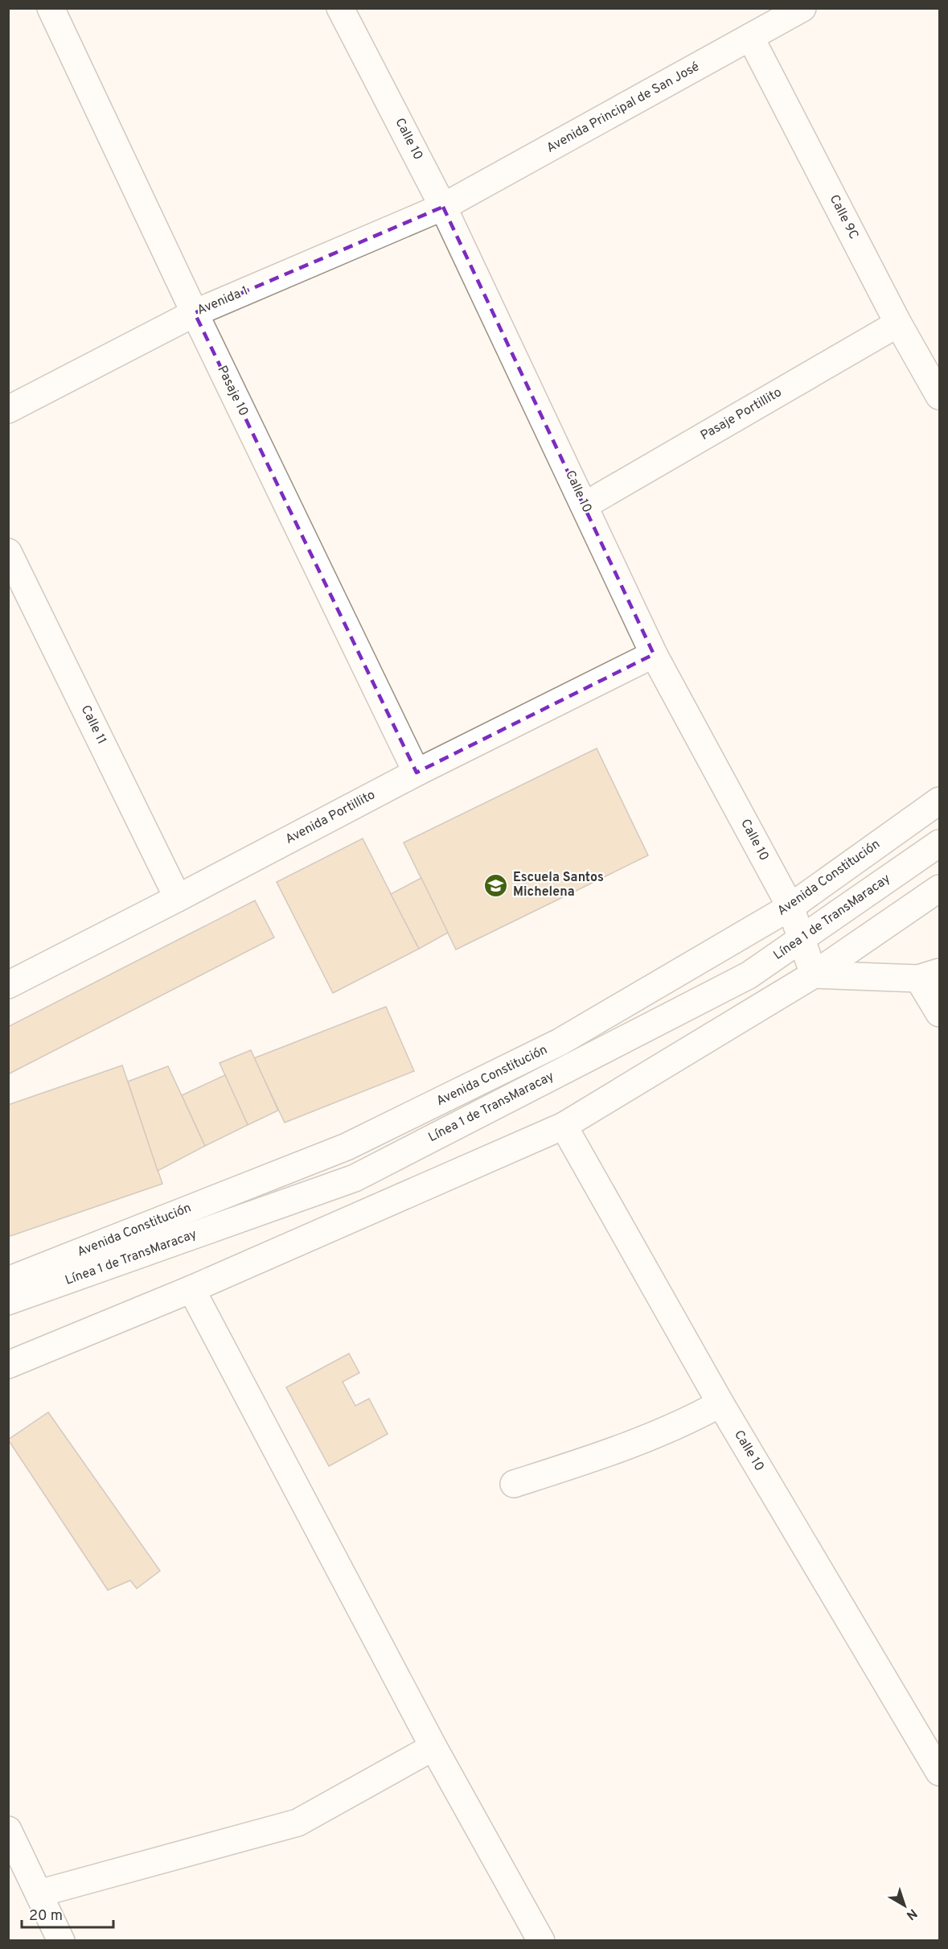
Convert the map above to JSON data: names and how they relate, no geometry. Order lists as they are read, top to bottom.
{
  "streets": {
    "street": [
      "Avenida Principal de San José",
      "Calle 10",
      "Calle 9C",
      "Avenida 1",
      "Pasaje 10",
      "Pasaje Portillito",
      "Calle 11",
      "Avenida Portillito",
      "Avenida Constitución",
      "Línea 1 de TransMaracay"
    ]
  },
  "crossings": [
    ["Avenida Principal de San José", "Calle 10"],
    ["Avenida Principal de San José", "Calle 9C"],
    ["Avenida Principal de San José", "Avenida 1"],
    ["Calle 10", "Avenida 1"],
    ["Calle 10", "Pasaje Portillito"],
    ["Calle 10", "Avenida Portillito"],
    ["Calle 10", "Avenida Constitución"],
    ["Calle 10", "Línea 1 de TransMaracay"],
    ["Calle 9C", "Pasaje Portillito"],
    ["Avenida 1", "Pasaje 10"],
    ["Pasaje 10", "Avenida Portillito"],
    ["Calle 11", "Avenida Portillito"]
  ],
  "places": {
    "school or university": ["Escuela Santos Michelena"]
  },
  "scale_bar": "20 m",
  "north": "bottom right"
}
